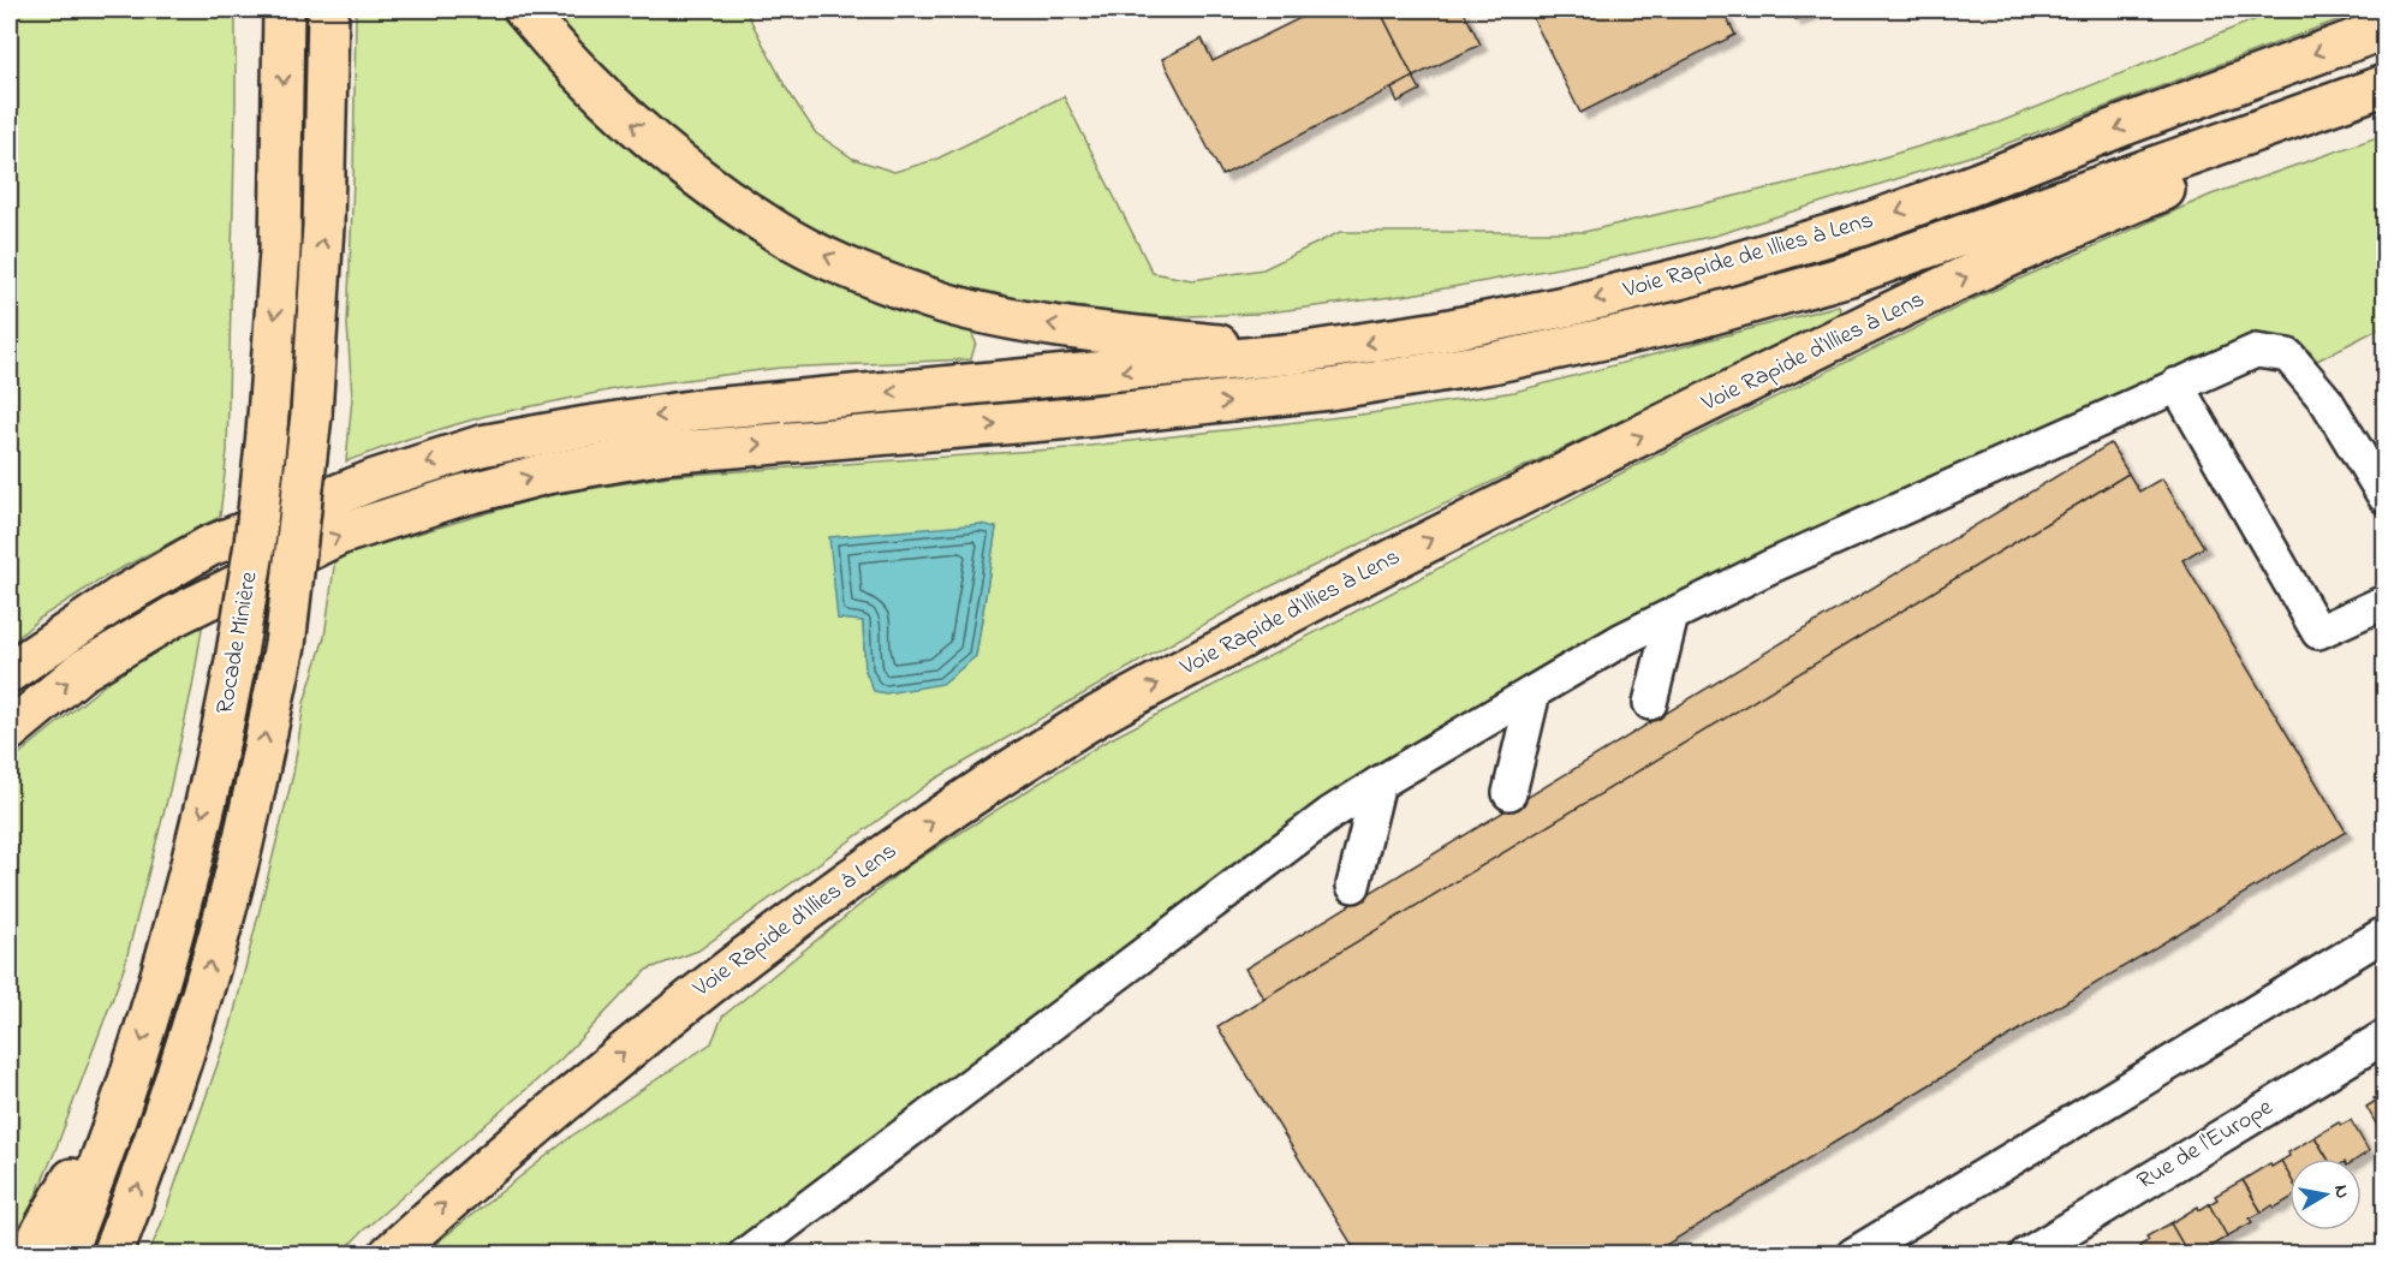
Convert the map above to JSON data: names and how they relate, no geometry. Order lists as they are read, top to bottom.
{
  "streets": {
    "highway": ["Voie Rapide de Illies à Lens", "Voie Rapide d’Illies à Lens", "Rocade Minière"],
    "street": ["Rue de l'Europe"]
  },
  "north": "right"
}
